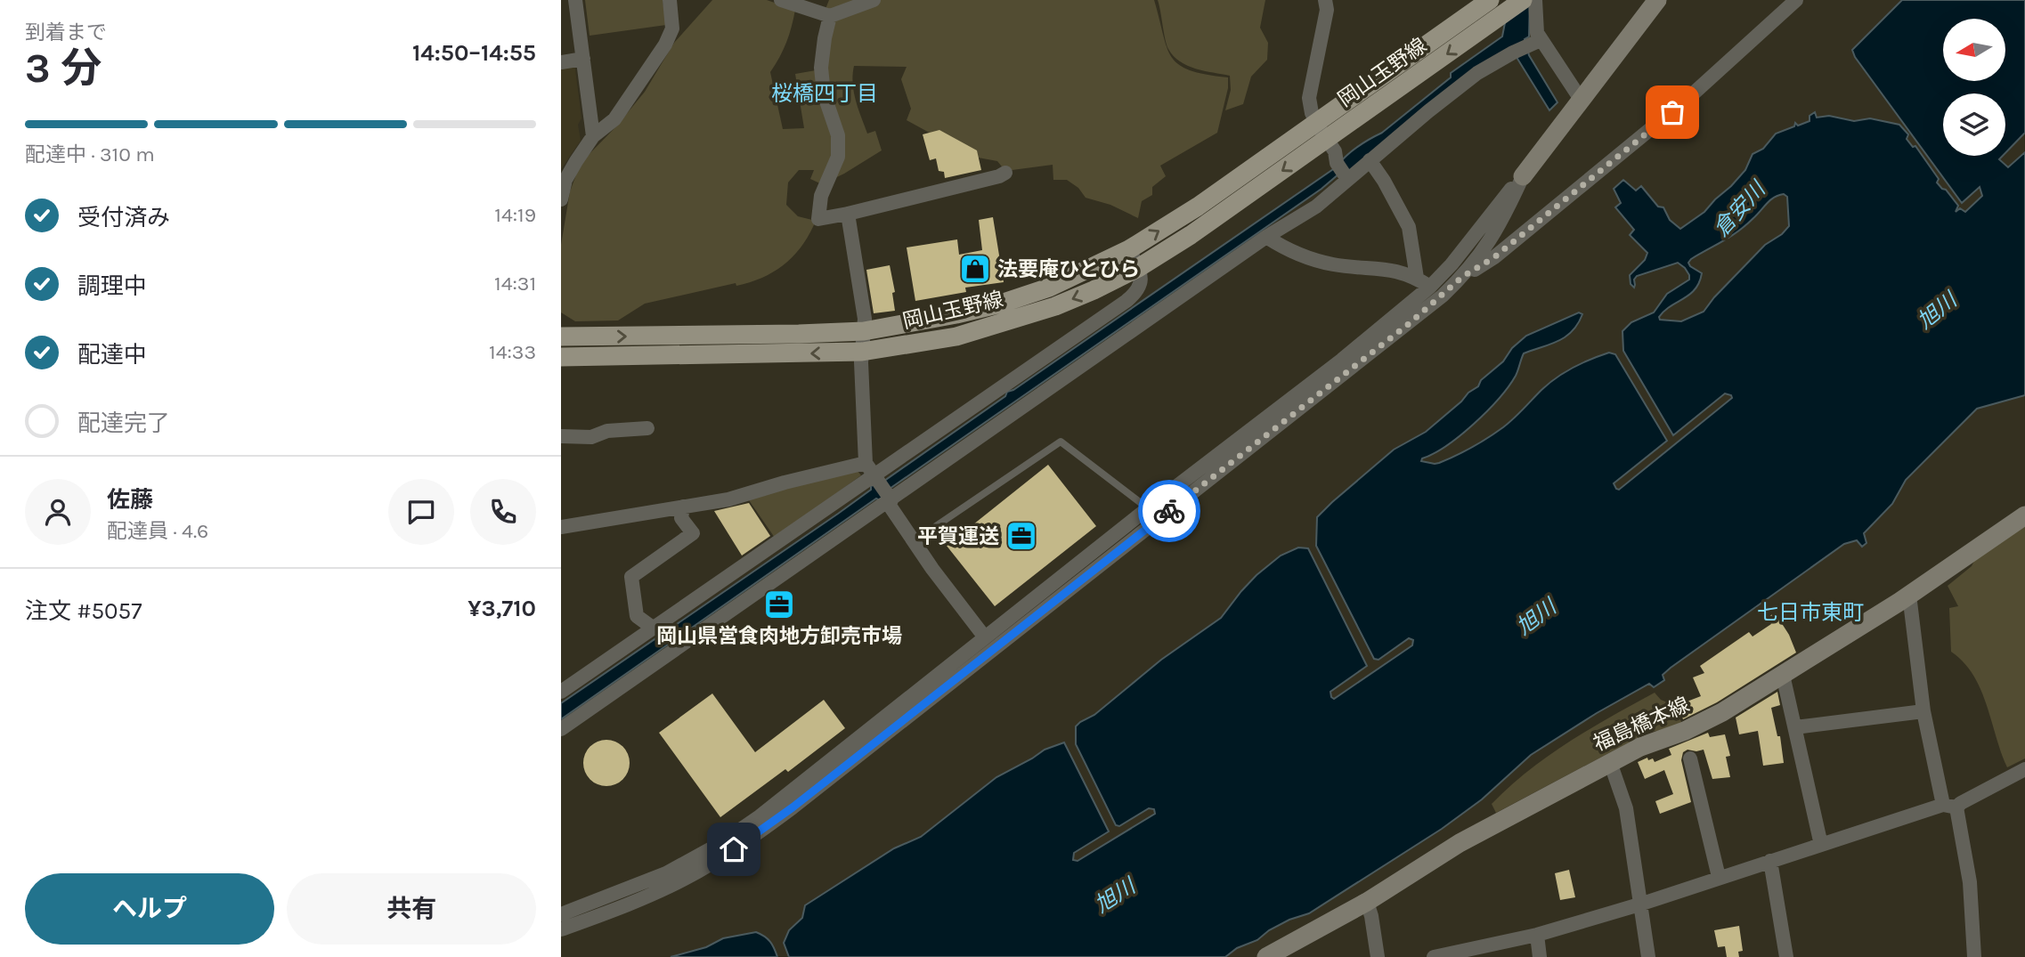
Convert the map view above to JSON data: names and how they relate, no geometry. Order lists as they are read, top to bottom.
{
  "streets": {
    "main road": ["岡山玉野線", "福島橋本線"]
  },
  "districts": ["桜橋四丁目", "七日市東町"],
  "water": ["倉安川", "旭川"],
  "places": {
    "shop": ["法要庵ひとひら"],
    "office": ["平賀運送", "岡山県営食肉地方卸売市場"]
  },
  "north": "left",
  "page": {
    "heading": ["3 分", "到着まで", "14:50–14:55"],
    "panel": [
      "佐藤",
      "配達員 · 4.6",
      "注文 #5057",
      "¥3,710"
    ],
    "bar": "配達中 · 310 m",
    "list": [
      ["受付済み", "14:19"],
      ["調理中", "14:31"],
      ["配達中", "14:33"],
      "配達完了"
    ],
    "buttons": ["ヘルプ", "共有"]
  }
}
